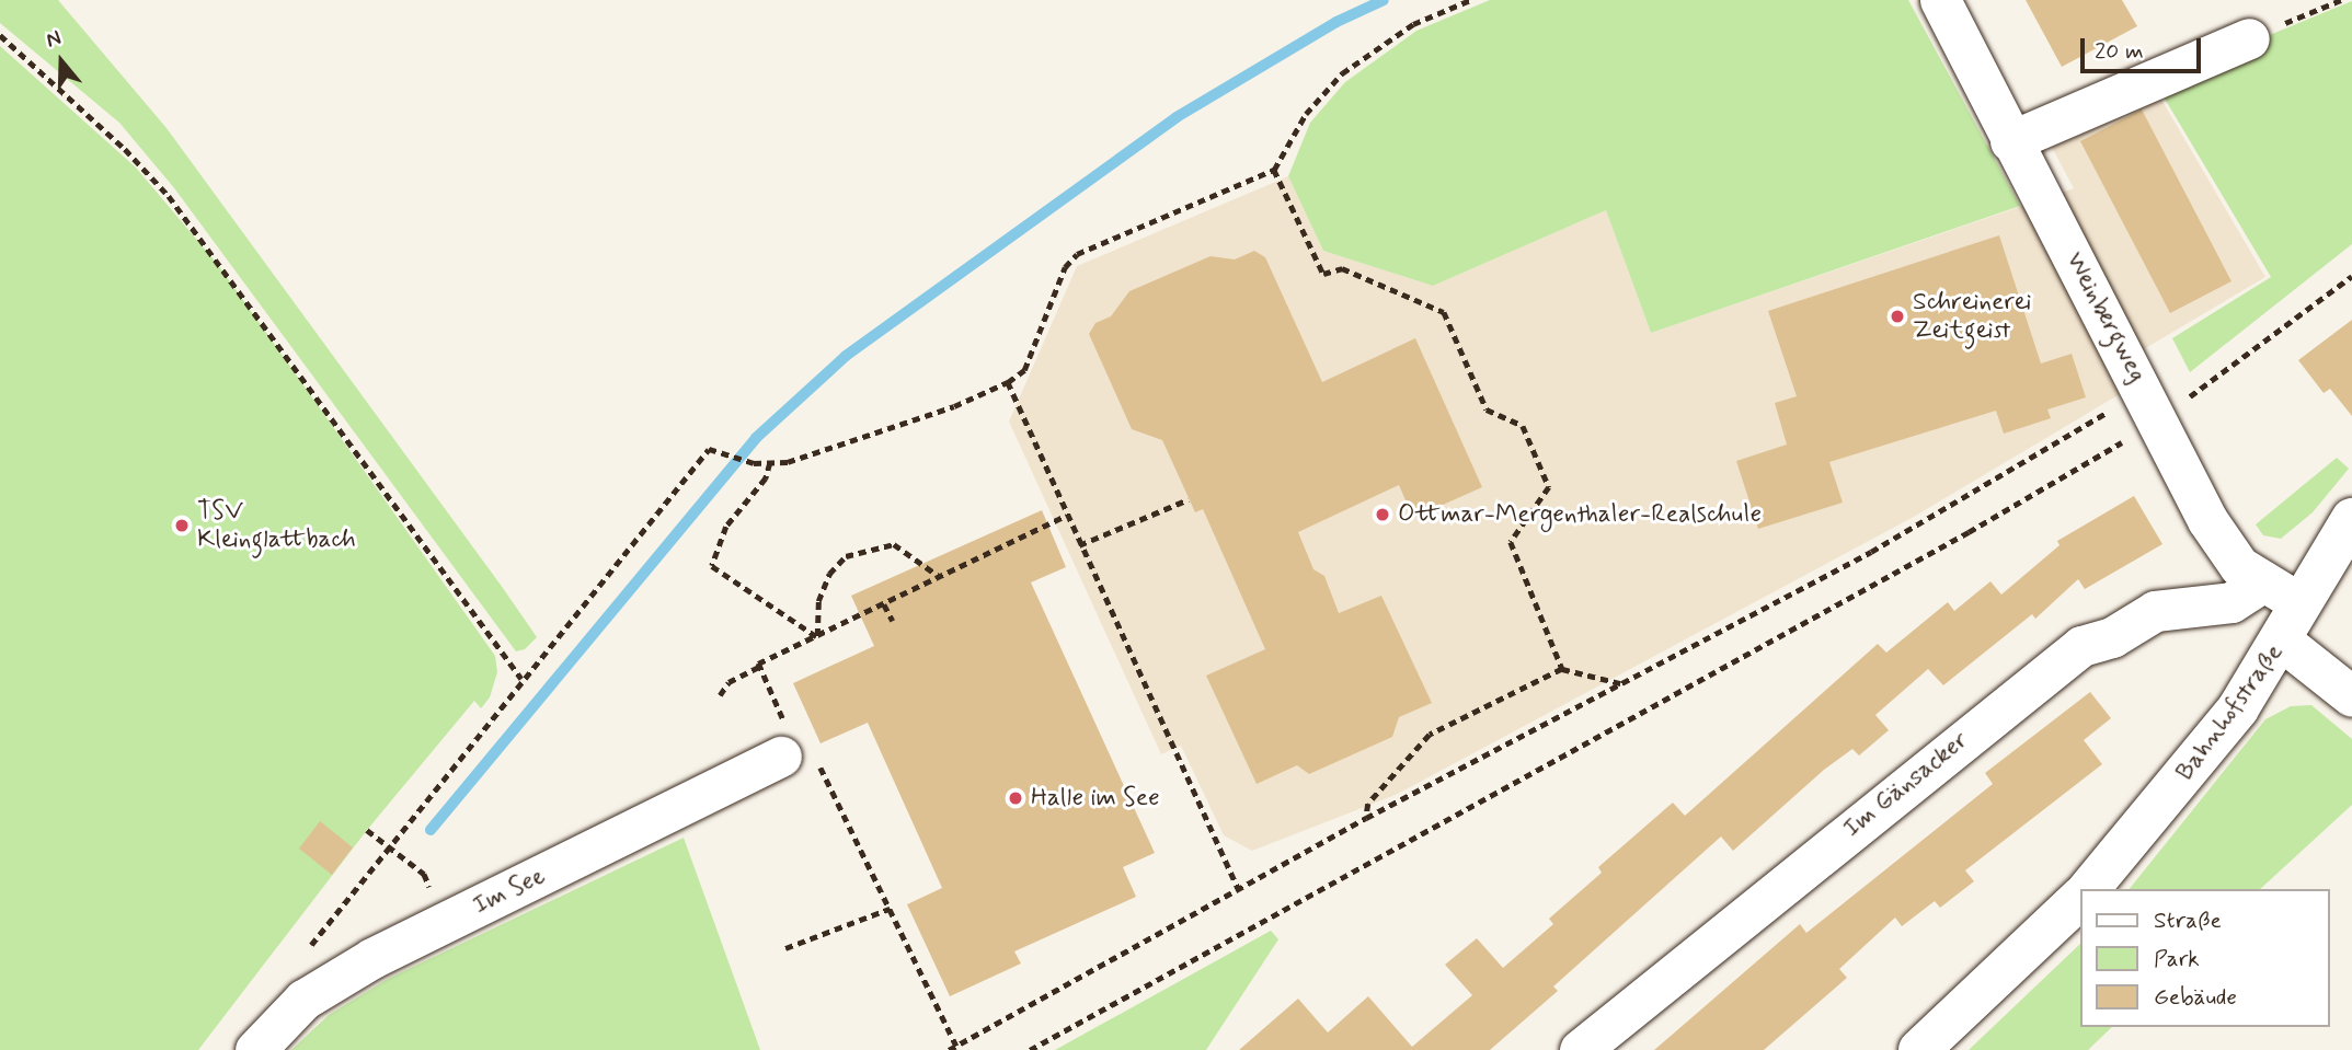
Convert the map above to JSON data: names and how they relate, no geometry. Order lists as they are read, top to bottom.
{
  "streets": {
    "main road": ["Bahnhofstraße"],
    "street": ["Weinbergweg", "Im Gänsacker", "Im See"]
  },
  "crossings": [
    ["Weinbergweg", "Bahnhofstraße"],
    ["Weinbergweg", "Im Gänsacker"]
  ],
  "places": [
    "Schreinerei Zeitgeist",
    "Ottmar-Mergenthaler-Realschule",
    "TSV Kleinglattbach",
    "Halle im See"
  ],
  "legend": ["Straße", "Park", "Gebäude"],
  "scale_bar": "20 m",
  "north": "top"
}
